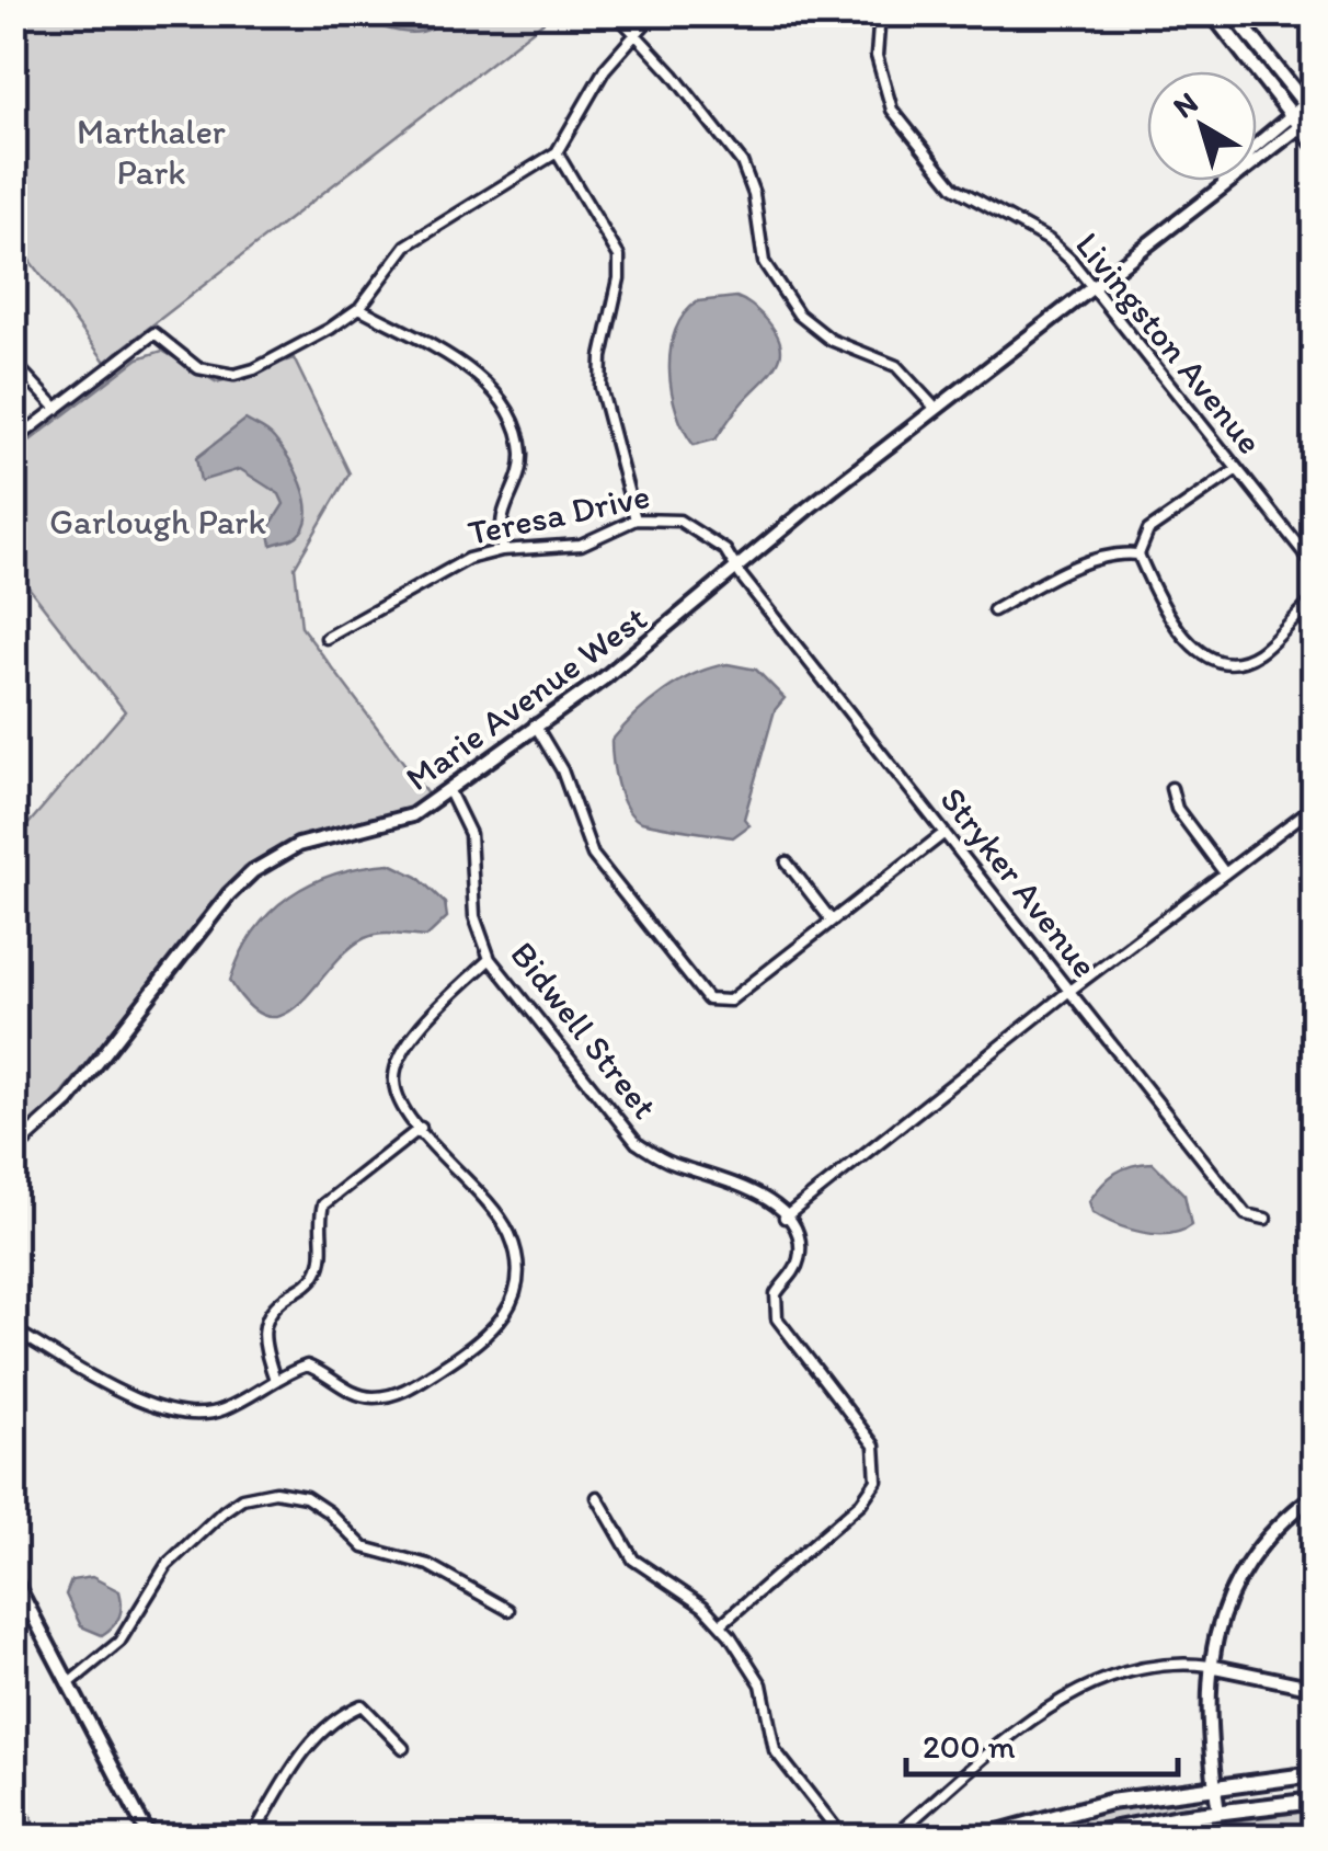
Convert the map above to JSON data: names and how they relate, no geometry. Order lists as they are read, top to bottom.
{
  "streets": {
    "street": [
      "Livingston Avenue",
      "Teresa Drive",
      "Marie Avenue West",
      "Stryker Avenue",
      "Bidwell Street"
    ]
  },
  "crossings": [
    ["Livingston Avenue", "Marie Avenue West"],
    ["Teresa Drive", "Marie Avenue West"],
    ["Teresa Drive", "Stryker Avenue"],
    ["Marie Avenue West", "Stryker Avenue"],
    ["Marie Avenue West", "Bidwell Street"]
  ],
  "parks": ["Marthaler Park", "Garlough Park"],
  "scale_bar": "200 m",
  "north": "top left"
}
